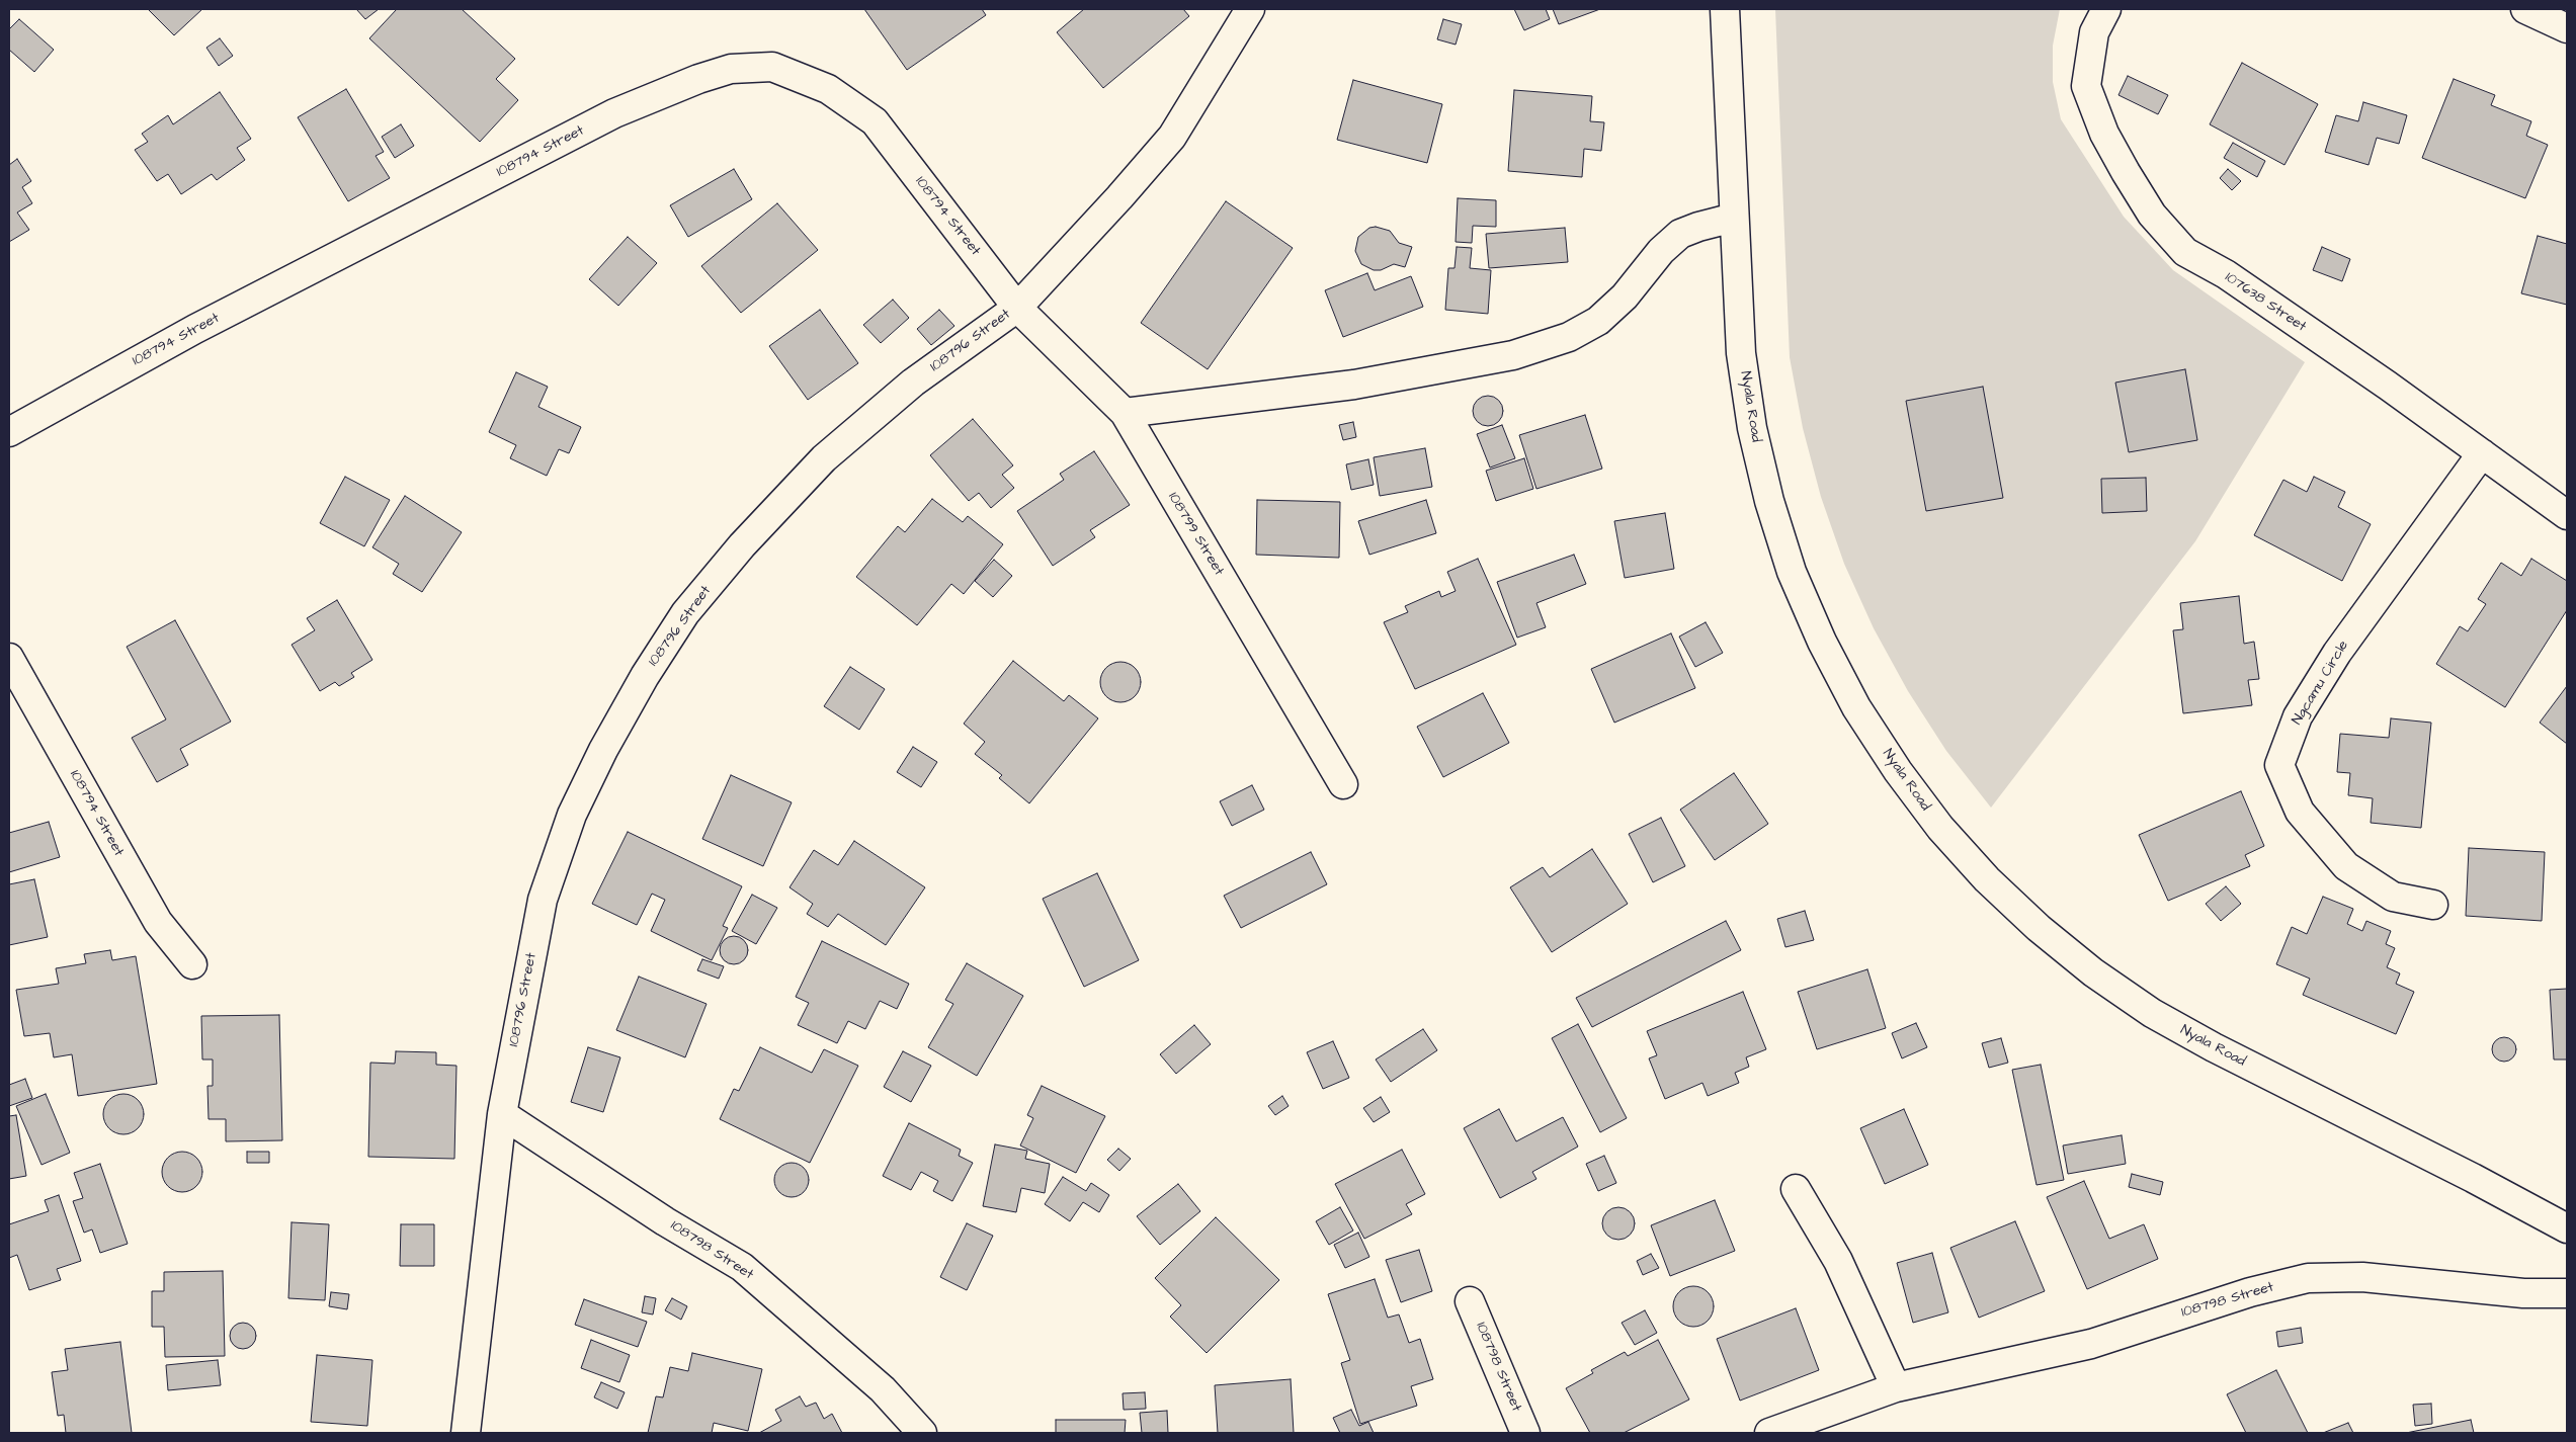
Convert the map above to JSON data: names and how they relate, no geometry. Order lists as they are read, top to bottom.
{
  "streets": {
    "street": [
      "108794 Street",
      "107638 Street",
      "108796 Street",
      "Nyala Road",
      "108799 Street",
      "Ngcamu Circle",
      "108798 Street"
    ]
  },
  "crossings": [
    ["108794 Street", "108796 Street"],
    ["108794 Street", "108799 Street"],
    ["107638 Street", "Ngcamu Circle"],
    ["108796 Street", "108799 Street"],
    ["108796 Street", "108798 Street"]
  ]
}
